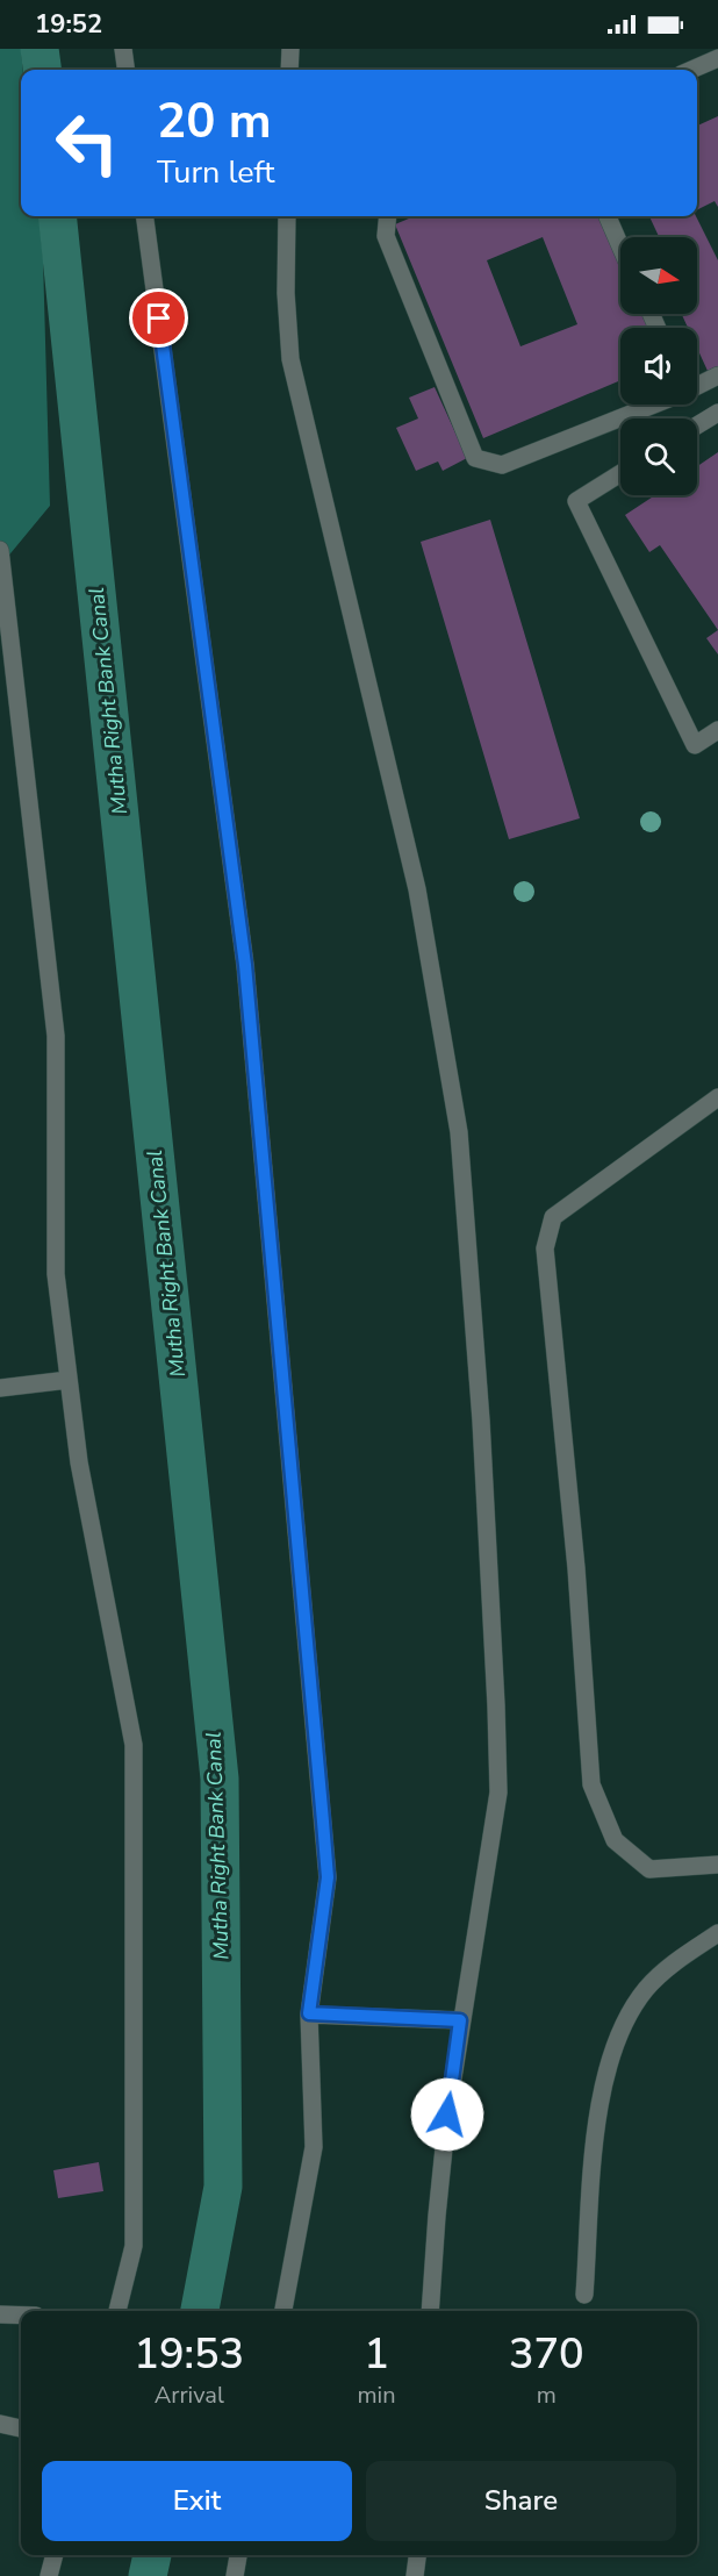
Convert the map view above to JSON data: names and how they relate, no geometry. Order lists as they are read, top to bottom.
{
  "water": ["Mutha Right Bank Canal"],
  "north": "right",
  "page": {
    "status": "19:52",
    "turn": ["20 m", "Turn left"],
    "eta": [
      "19:53",
      "Arrival",
      "1",
      "min",
      "370",
      "m"
    ],
    "buttons": ["Exit", "Share"]
  }
}
